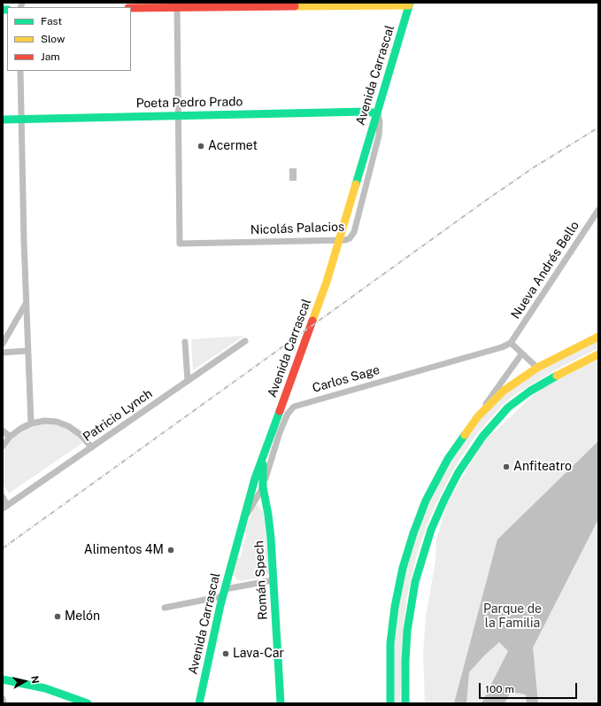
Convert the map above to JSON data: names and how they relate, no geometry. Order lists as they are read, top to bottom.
{
  "streets": {
    "main road": ["Avenida Carrascal", "Poeta Pedro Prado", "Román Spech"],
    "street": [
      "Nicolás Palacios",
      "Nueva Andrés Bello",
      "Carlos Sage",
      "Patricio Lynch"
    ]
  },
  "crossings": [
    ["Avenida Carrascal", "Poeta Pedro Prado"],
    ["Avenida Carrascal", "Nicolás Palacios"],
    ["Avenida Carrascal", "Carlos Sage"],
    ["Avenida Carrascal", "Román Spech"],
    ["Poeta Pedro Prado", "Nicolás Palacios"],
    ["Nueva Andrés Bello", "Carlos Sage"],
    ["Carlos Sage", "Román Spech"]
  ],
  "parks": ["Parque de la Familia"],
  "places": [
    "Acermet",
    "Anfiteatro",
    "Alimentos 4M",
    "Melón",
    "Lava-Car"
  ],
  "legend": ["Fast", "Slow", "Jam"],
  "scale_bar": "100 m",
  "north": "right"
}
